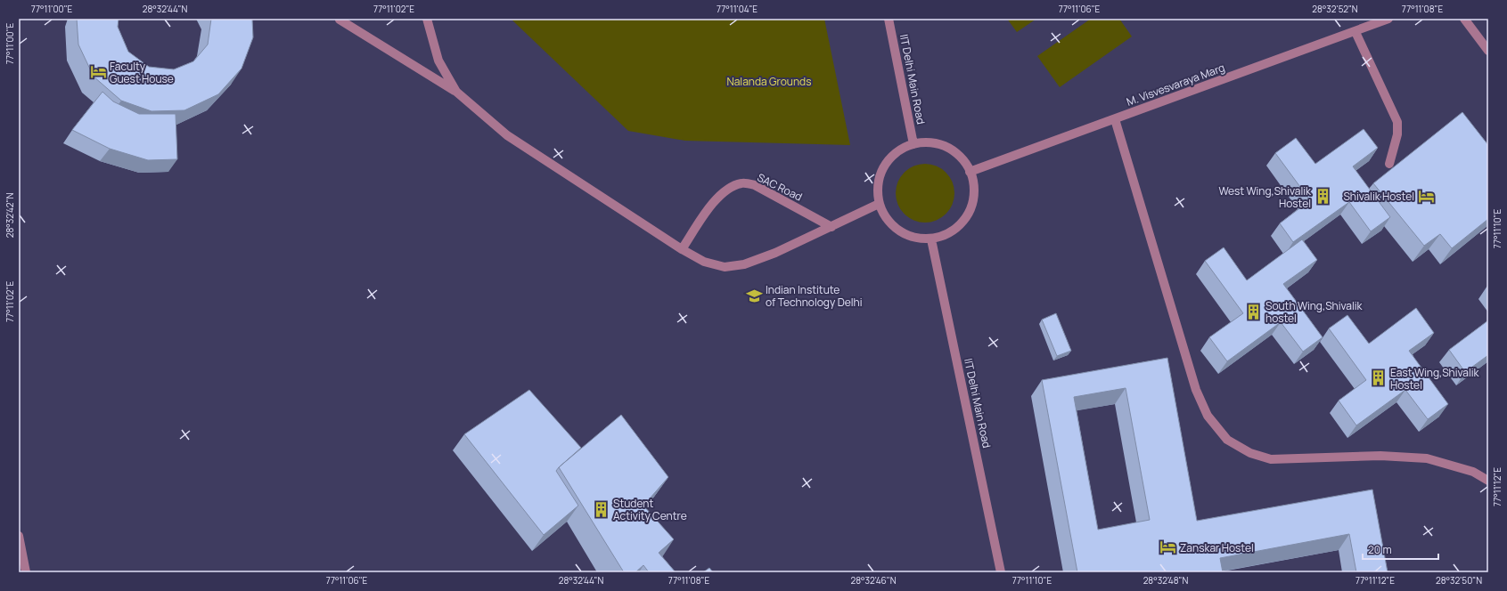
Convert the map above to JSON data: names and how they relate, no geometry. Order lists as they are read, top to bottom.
{
  "streets": {
    "lane": ["IIT Delhi Main Road", "M. Visvesvaraya Marg", "SAC Road"]
  },
  "crossings": [
    ["IIT Delhi Main Road", "M. Visvesvaraya Marg"]
  ],
  "parks": ["Nalanda Grounds"],
  "places": {
    "hotel": ["Faculty Guest House", "Shivalik Hostel", "Zanskar Hostel"],
    "building": [
      "West Wing,Shivalik Hostel",
      "South Wing,Shivalik hostel",
      "East Wing,Shivalik Hostel",
      "Student Activity Centre"
    ],
    "school or university": ["Indian Institute of Technology Delhi"]
  },
  "scale_bar": "20 m",
  "coordinates": [
    "77°11'00\"E",
    "28°32'44\"N",
    "77°11'02\"E",
    "77°11'04\"E",
    "77°11'06\"E",
    "28°32'52\"N",
    "77°11'08\"E",
    "28°32'42\"N",
    "77°11'10\"E",
    "77°11'12\"E",
    "28°32'46\"N",
    "28°32'48\"N",
    "28°32'50\"N"
  ]
}
